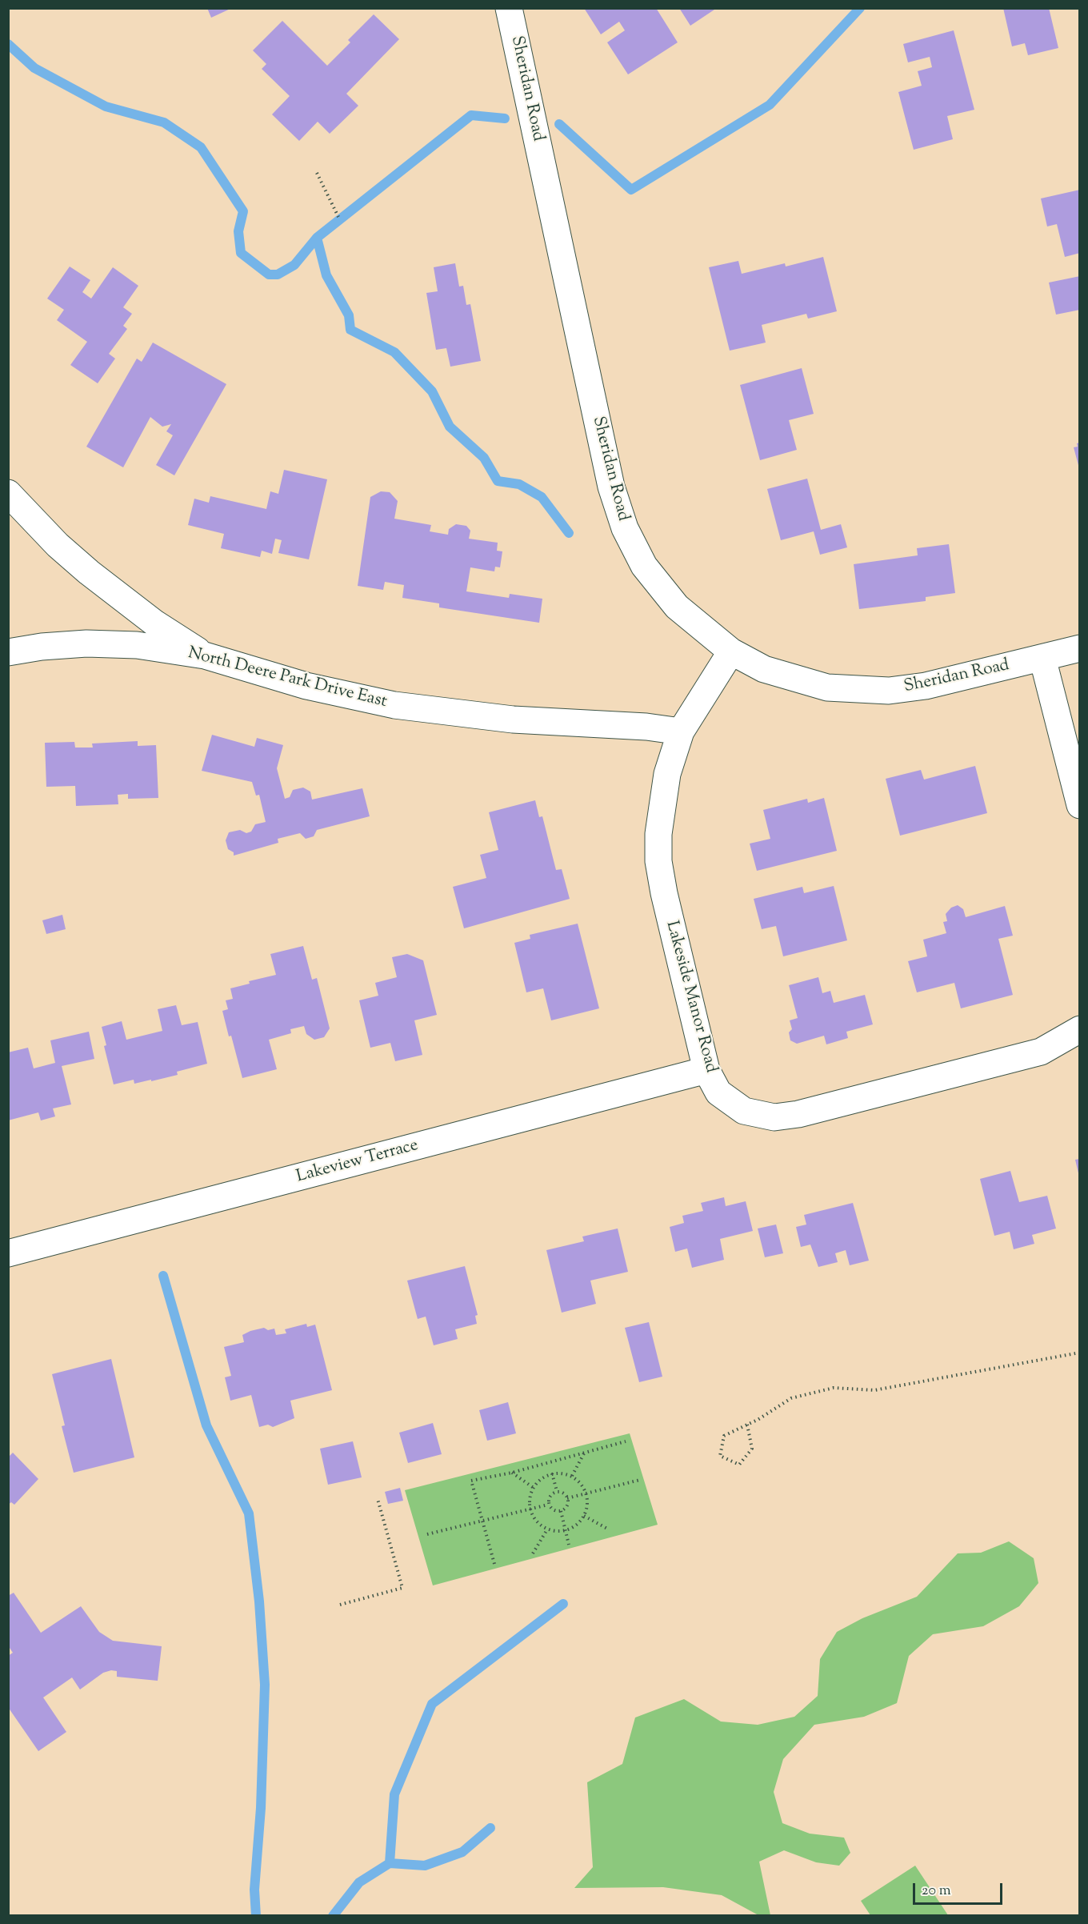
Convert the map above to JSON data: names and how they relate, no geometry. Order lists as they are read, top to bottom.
{
  "streets": {
    "street": [
      "Sheridan Road",
      "North Deere Park Drive East",
      "Lakeside Manor Road",
      "Lakeview Terrace"
    ]
  },
  "crossings": [
    ["Sheridan Road", "Lakeside Manor Road"],
    ["North Deere Park Drive East", "Lakeside Manor Road"],
    ["Lakeside Manor Road", "Lakeview Terrace"]
  ],
  "scale_bar": "20 m"
}
